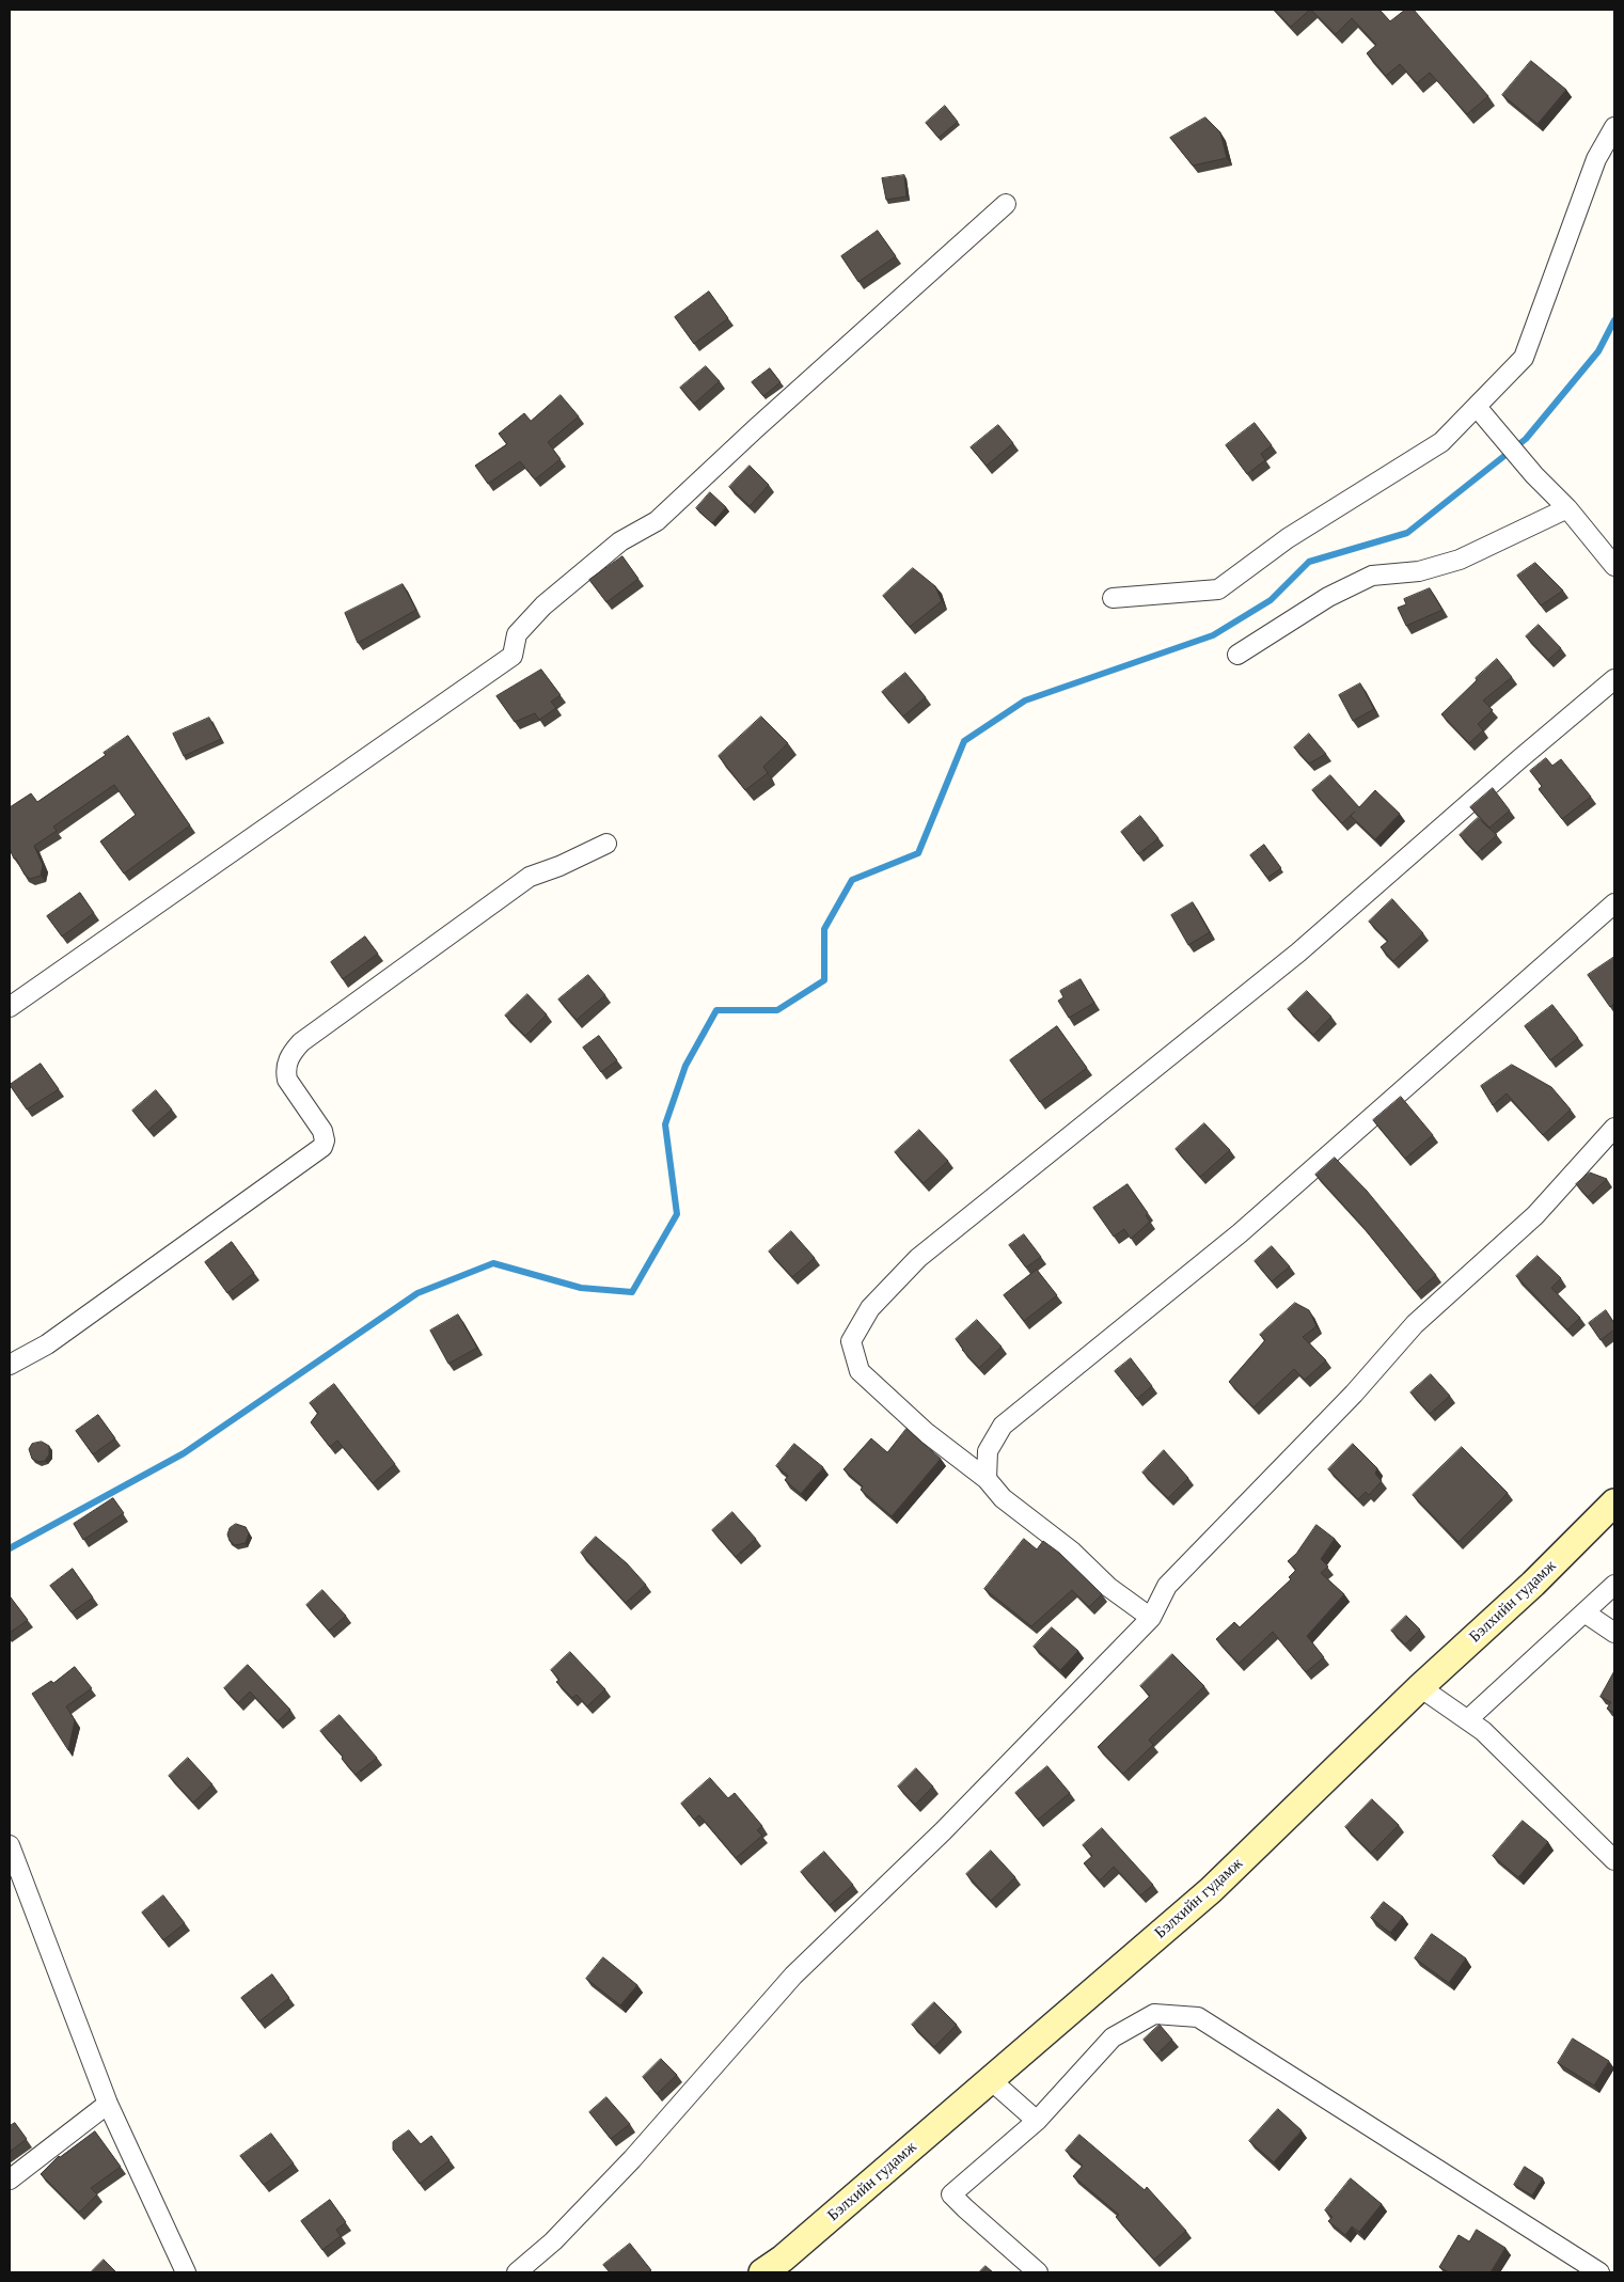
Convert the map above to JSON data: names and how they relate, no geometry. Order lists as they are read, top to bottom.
{
  "streets": {
    "main road": ["Бэлхийн гудамж"]
  }
}
